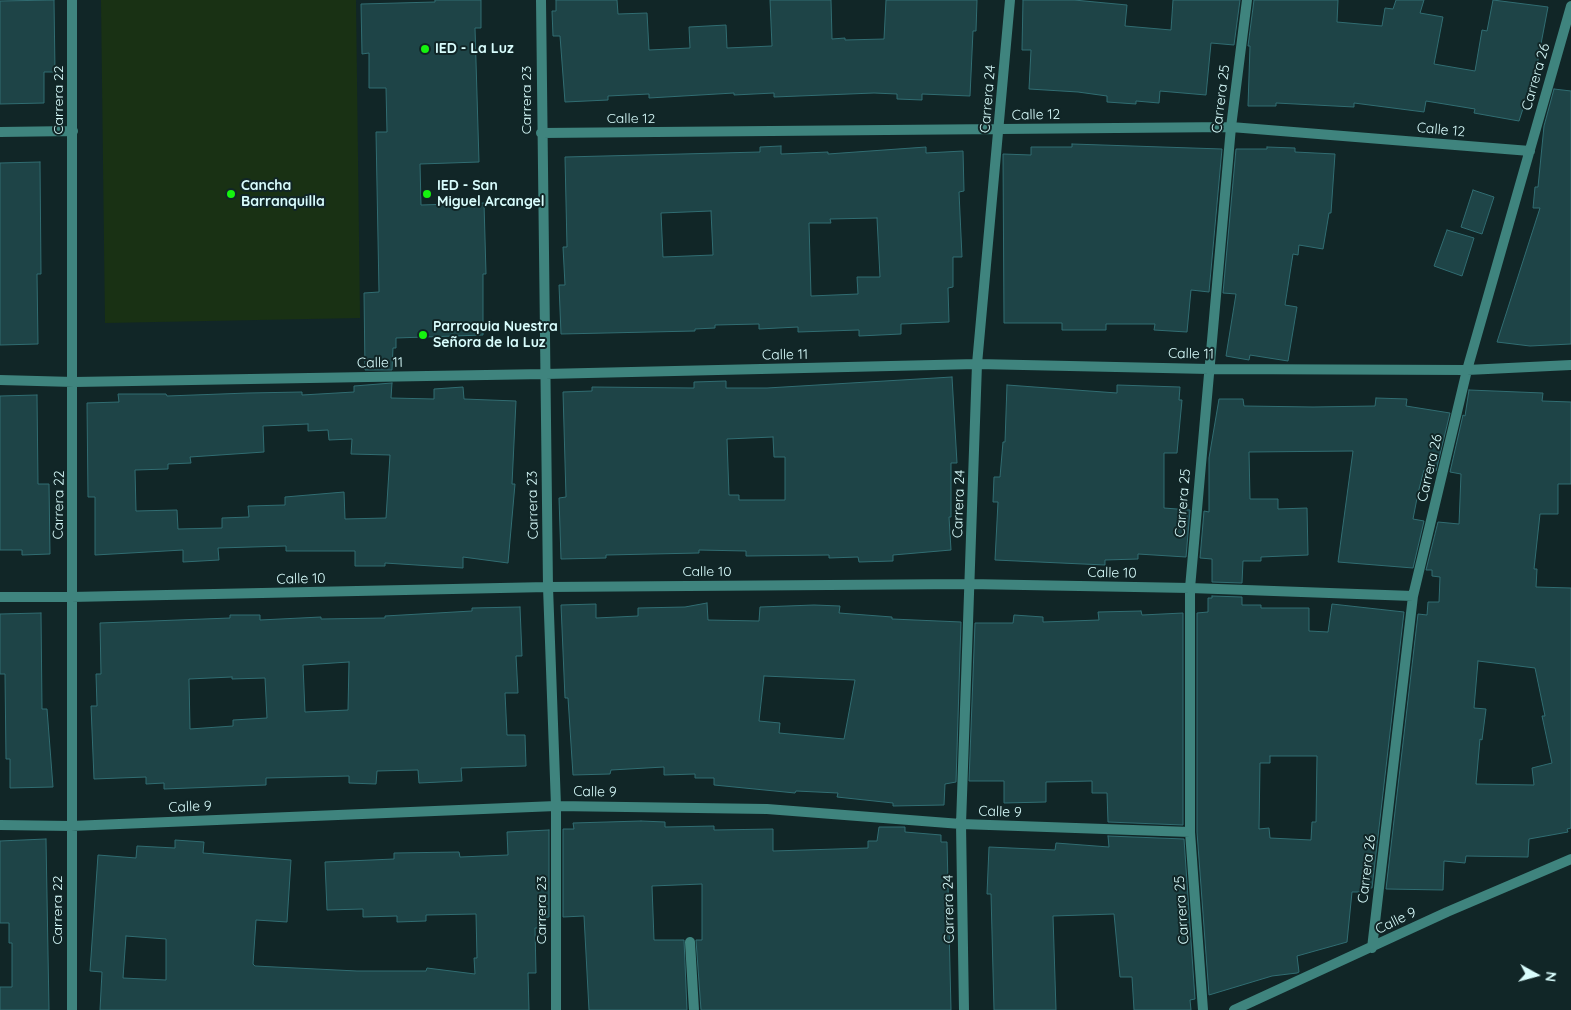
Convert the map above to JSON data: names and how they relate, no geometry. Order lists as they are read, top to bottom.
{
  "streets": {
    "street": [
      "Carrera 26",
      "Carrera 24",
      "Carrera 25",
      "Carrera 22",
      "Carrera 23",
      "Calle 12",
      "Calle 11",
      "Calle 10",
      "Calle 9"
    ]
  },
  "crossings": [
    ["Carrera 26", "Calle 12"],
    ["Carrera 26", "Calle 11"],
    ["Carrera 26", "Calle 10"],
    ["Carrera 26", "Calle 9"],
    ["Carrera 24", "Calle 12"],
    ["Carrera 24", "Calle 11"],
    ["Carrera 24", "Calle 10"],
    ["Carrera 24", "Calle 9"],
    ["Carrera 25", "Calle 12"],
    ["Carrera 25", "Calle 11"],
    ["Carrera 25", "Calle 10"],
    ["Carrera 25", "Calle 9"],
    ["Carrera 22", "Calle 11"],
    ["Carrera 22", "Calle 10"],
    ["Carrera 22", "Calle 9"],
    ["Carrera 23", "Calle 12"],
    ["Carrera 23", "Calle 11"],
    ["Carrera 23", "Calle 10"],
    ["Carrera 23", "Calle 9"]
  ],
  "places": [
    "IED - La Luz",
    "Cancha Barranquilla",
    "IED - San Miguel Arcangel",
    "Parroquia Nuestra Señora de la Luz"
  ],
  "north": "right"
}
